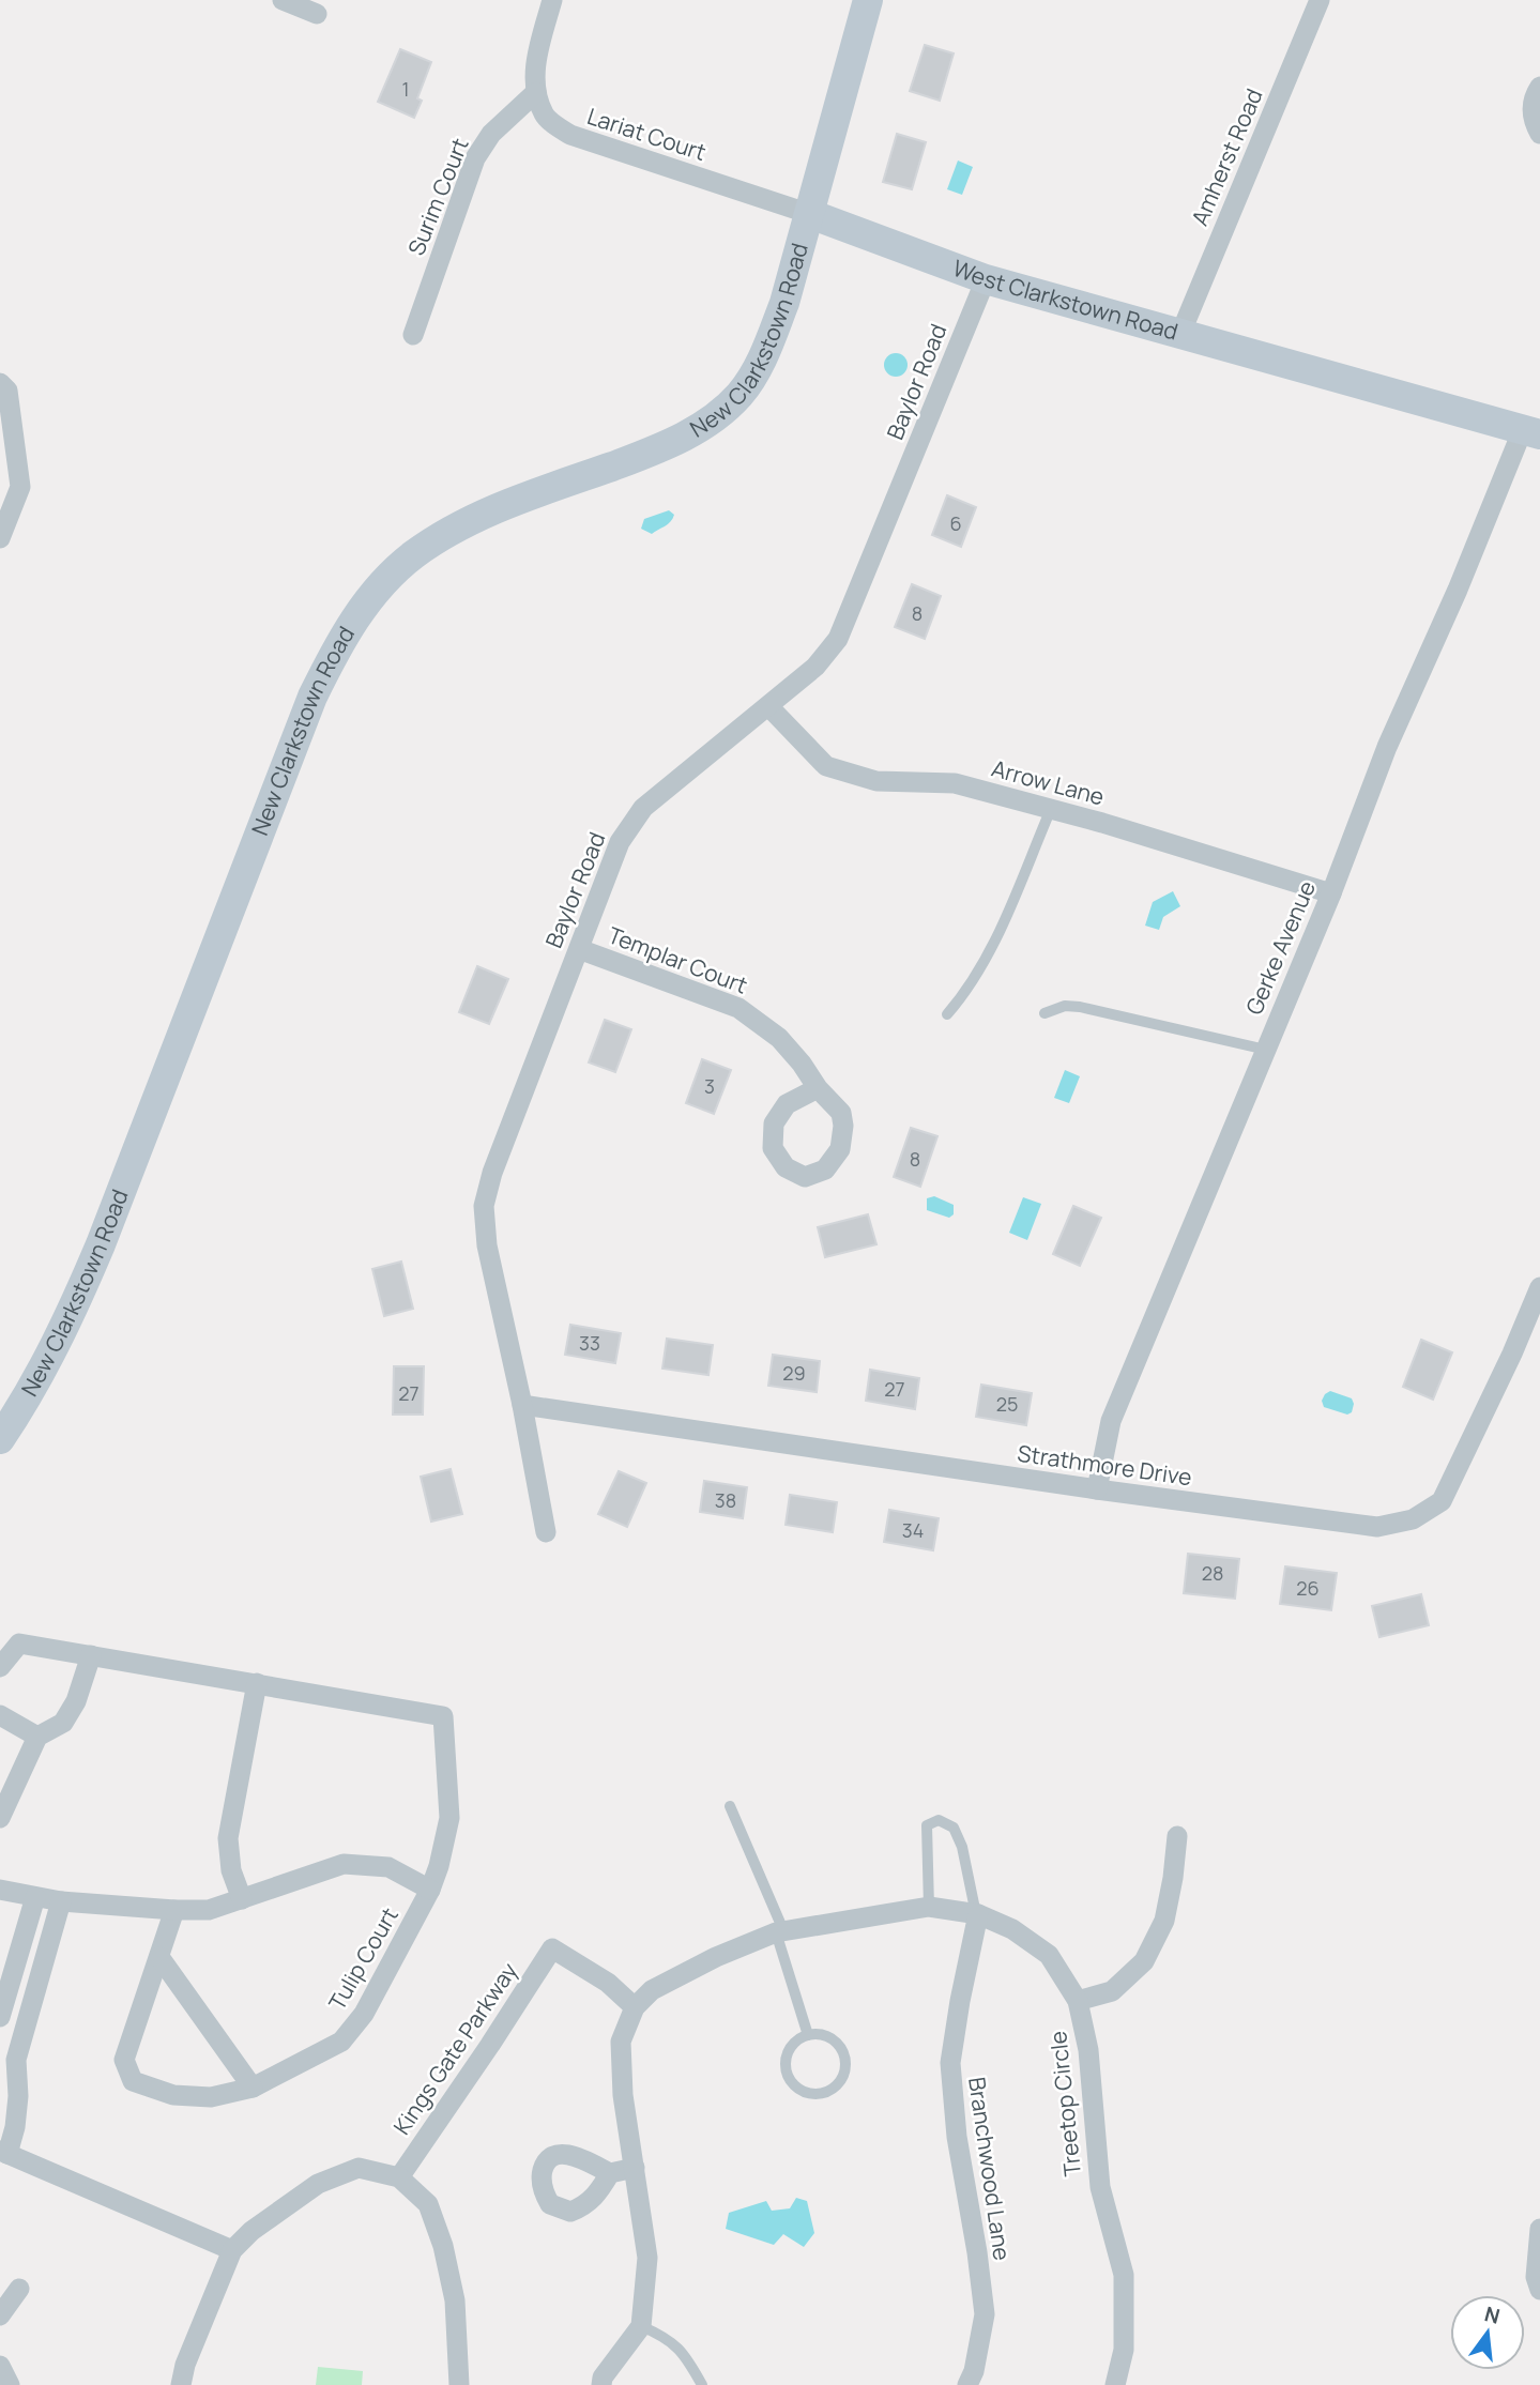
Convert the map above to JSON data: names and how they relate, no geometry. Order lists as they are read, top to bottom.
{
  "streets": {
    "street": [
      "Lariat Court",
      "Amherst Road",
      "Surim Court",
      "West Clarkstown Road",
      "New Clarkstown Road",
      "Baylor Road",
      "Arrow Lane",
      "Gerke Avenue",
      "Templar Court",
      "Strathmore Drive",
      "Tulip Court",
      "Kings Gate Parkway",
      "Treetop Circle",
      "Branchwood Lane"
    ]
  },
  "crossings": [
    ["Lariat Court", "Surim Court"],
    ["Lariat Court", "West Clarkstown Road"],
    ["Lariat Court", "New Clarkstown Road"],
    ["Amherst Road", "West Clarkstown Road"],
    ["West Clarkstown Road", "New Clarkstown Road"],
    ["West Clarkstown Road", "Baylor Road"],
    ["West Clarkstown Road", "Gerke Avenue"],
    ["Baylor Road", "Arrow Lane"],
    ["Baylor Road", "Templar Court"],
    ["Baylor Road", "Strathmore Drive"],
    ["Arrow Lane", "Gerke Avenue"],
    ["Gerke Avenue", "Strathmore Drive"],
    ["Kings Gate Parkway", "Treetop Circle"],
    ["Treetop Circle", "Branchwood Lane"]
  ],
  "house_numbers": [
    "1",
    "6",
    "8",
    "3",
    "8",
    "33",
    "29",
    "27",
    "27",
    "25",
    "38",
    "34",
    "28",
    "26"
  ],
  "north": "top"
}
